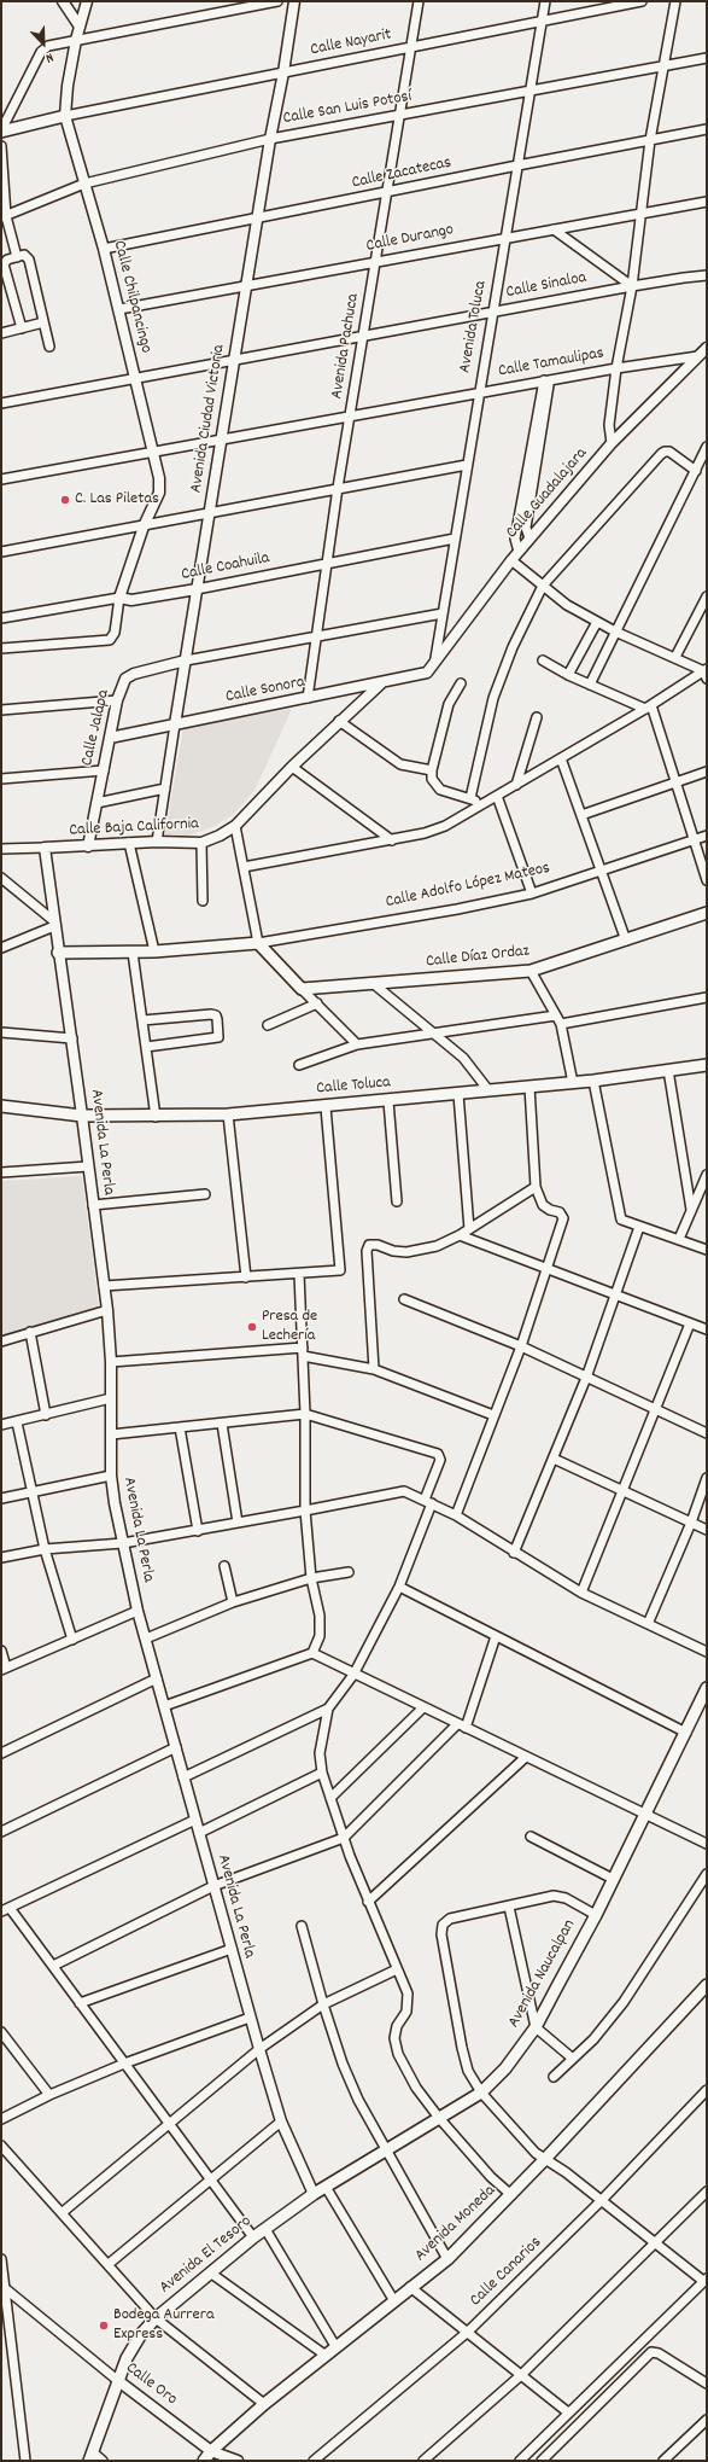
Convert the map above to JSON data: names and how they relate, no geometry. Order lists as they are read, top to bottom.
{
  "streets": {
    "main road": [
      "Calle Adolfo López Mateos",
      "Calle Díaz Ordaz",
      "Calle Toluca",
      "Avenida Naucalpan",
      "Avenida Moneda",
      "Avenida El Tesoro"
    ],
    "street": [
      "Calle Nayarit",
      "Calle San Luis Potosí",
      "Calle Zacatecas",
      "Calle Durango",
      "Calle Sinaloa",
      "Calle Chilpancingo",
      "Avenida Toluca",
      "Avenida Pachuca",
      "Calle Tamaulipas",
      "Avenida Ciudad Victoria",
      "Calle Guadalajara",
      "Calle Coahuila",
      "Calle Sonora",
      "Calle Jalapa",
      "Calle Baja California",
      "Avenida La Perla",
      "Calle Canarios",
      "Calle Oro"
    ]
  },
  "crossings": [
    ["Calle Nayarit", "Calle Chilpancingo"],
    ["Calle Nayarit", "Avenida Toluca"],
    ["Calle Nayarit", "Avenida Pachuca"],
    ["Calle Nayarit", "Avenida Ciudad Victoria"],
    ["Calle San Luis Potosí", "Calle Chilpancingo"],
    ["Calle San Luis Potosí", "Avenida Toluca"],
    ["Calle San Luis Potosí", "Avenida Pachuca"],
    ["Calle San Luis Potosí", "Avenida Ciudad Victoria"],
    ["Calle Zacatecas", "Calle Chilpancingo"],
    ["Calle Zacatecas", "Avenida Toluca"],
    ["Calle Zacatecas", "Avenida Pachuca"],
    ["Calle Zacatecas", "Avenida Ciudad Victoria"],
    ["Calle Durango", "Calle Chilpancingo"],
    ["Calle Durango", "Avenida Toluca"],
    ["Calle Durango", "Avenida Pachuca"],
    ["Calle Durango", "Avenida Ciudad Victoria"],
    ["Calle Sinaloa", "Calle Chilpancingo"],
    ["Calle Sinaloa", "Avenida Toluca"],
    ["Calle Sinaloa", "Avenida Pachuca"],
    ["Calle Sinaloa", "Avenida Ciudad Victoria"],
    ["Calle Chilpancingo", "Calle Tamaulipas"],
    ["Calle Chilpancingo", "Calle Coahuila"],
    ["Avenida Toluca", "Calle Tamaulipas"],
    ["Avenida Toluca", "Calle Guadalajara"],
    ["Avenida Toluca", "Calle Coahuila"],
    ["Avenida Pachuca", "Calle Tamaulipas"],
    ["Avenida Pachuca", "Calle Coahuila"],
    ["Avenida Pachuca", "Calle Sonora"],
    ["Calle Tamaulipas", "Avenida Ciudad Victoria"],
    ["Calle Tamaulipas", "Calle Guadalajara"],
    ["Avenida Ciudad Victoria", "Calle Coahuila"],
    ["Avenida Ciudad Victoria", "Calle Sonora"],
    ["Avenida Ciudad Victoria", "Calle Jalapa"],
    ["Avenida Ciudad Victoria", "Calle Baja California"],
    ["Calle Guadalajara", "Calle Sonora"],
    ["Calle Sonora", "Calle Jalapa"],
    ["Calle Sonora", "Calle Baja California"],
    ["Calle Jalapa", "Calle Baja California"],
    ["Calle Baja California", "Avenida La Perla"],
    ["Calle Adolfo López Mateos", "Avenida La Perla"],
    ["Calle Toluca", "Avenida La Perla"],
    ["Avenida La Perla", "Avenida Naucalpan"],
    ["Avenida La Perla", "Avenida El Tesoro"],
    ["Avenida Naucalpan", "Avenida El Tesoro"],
    ["Avenida Moneda", "Calle Oro"],
    ["Avenida El Tesoro", "Calle Oro"]
  ],
  "places": ["C. Las Piletas", "Presa de Lechería", "Bodega Aurrera Express"],
  "north": "bottom right"
}
